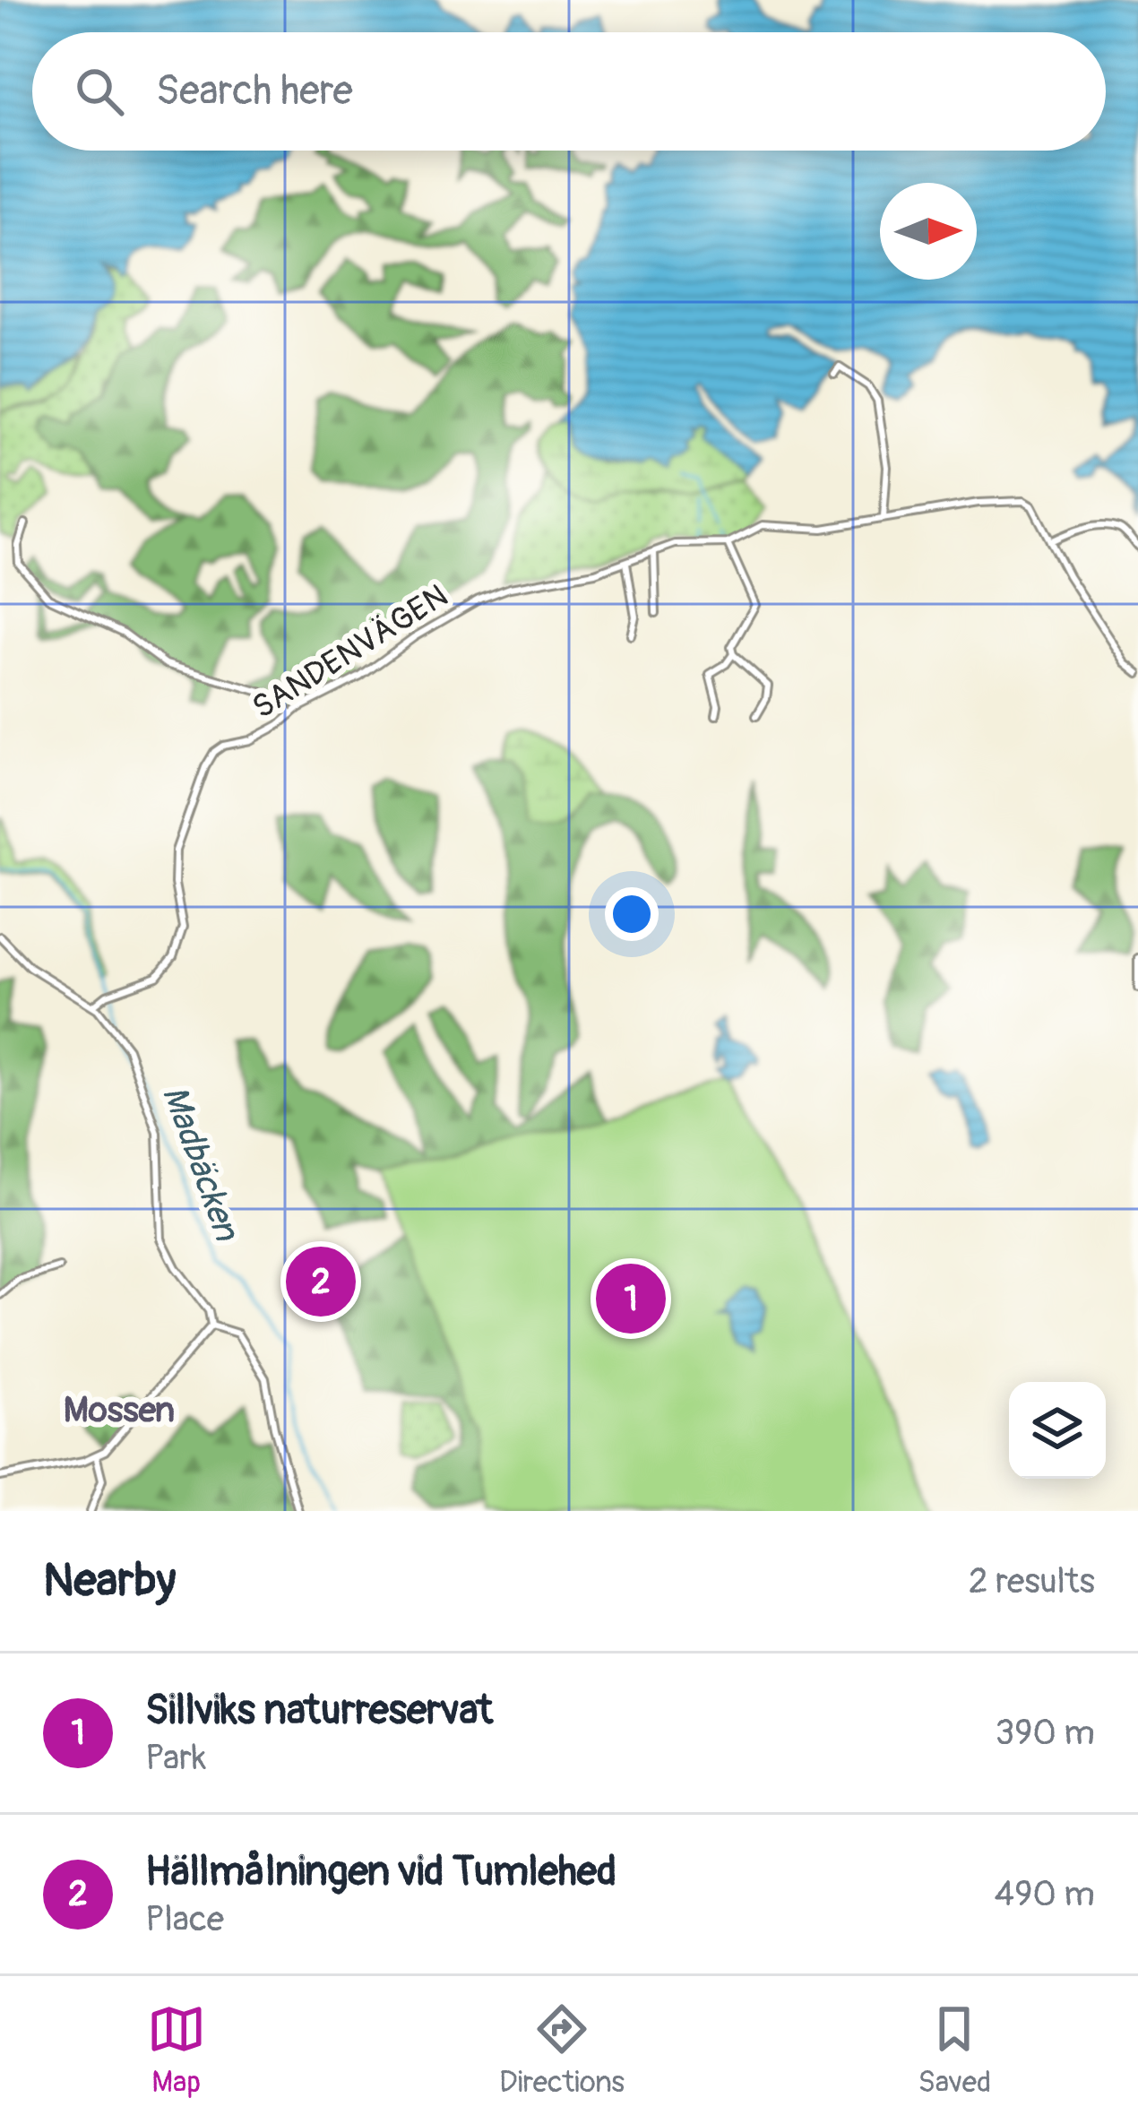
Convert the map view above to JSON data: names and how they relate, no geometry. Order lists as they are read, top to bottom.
{
  "streets": {
    "street": ["SANDENVÄGEN"]
  },
  "districts": ["Mossen"],
  "water": ["Madbäcken"],
  "north": "right",
  "page": {
    "search": "Search here",
    "pins": ["2", "1"],
    "heading": ["Nearby", "2 results"],
    "list": [
      {
        "mark": "1",
        "name": "Sillviks naturreservat",
        "note": "Park",
        "value": "390 m"
      },
      {
        "mark": "2",
        "name": "Hällmålningen vid Tumlehed",
        "note": "Place",
        "value": "490 m"
      }
    ],
    "nav": ["Map", "Directions", "Saved"]
  }
}
